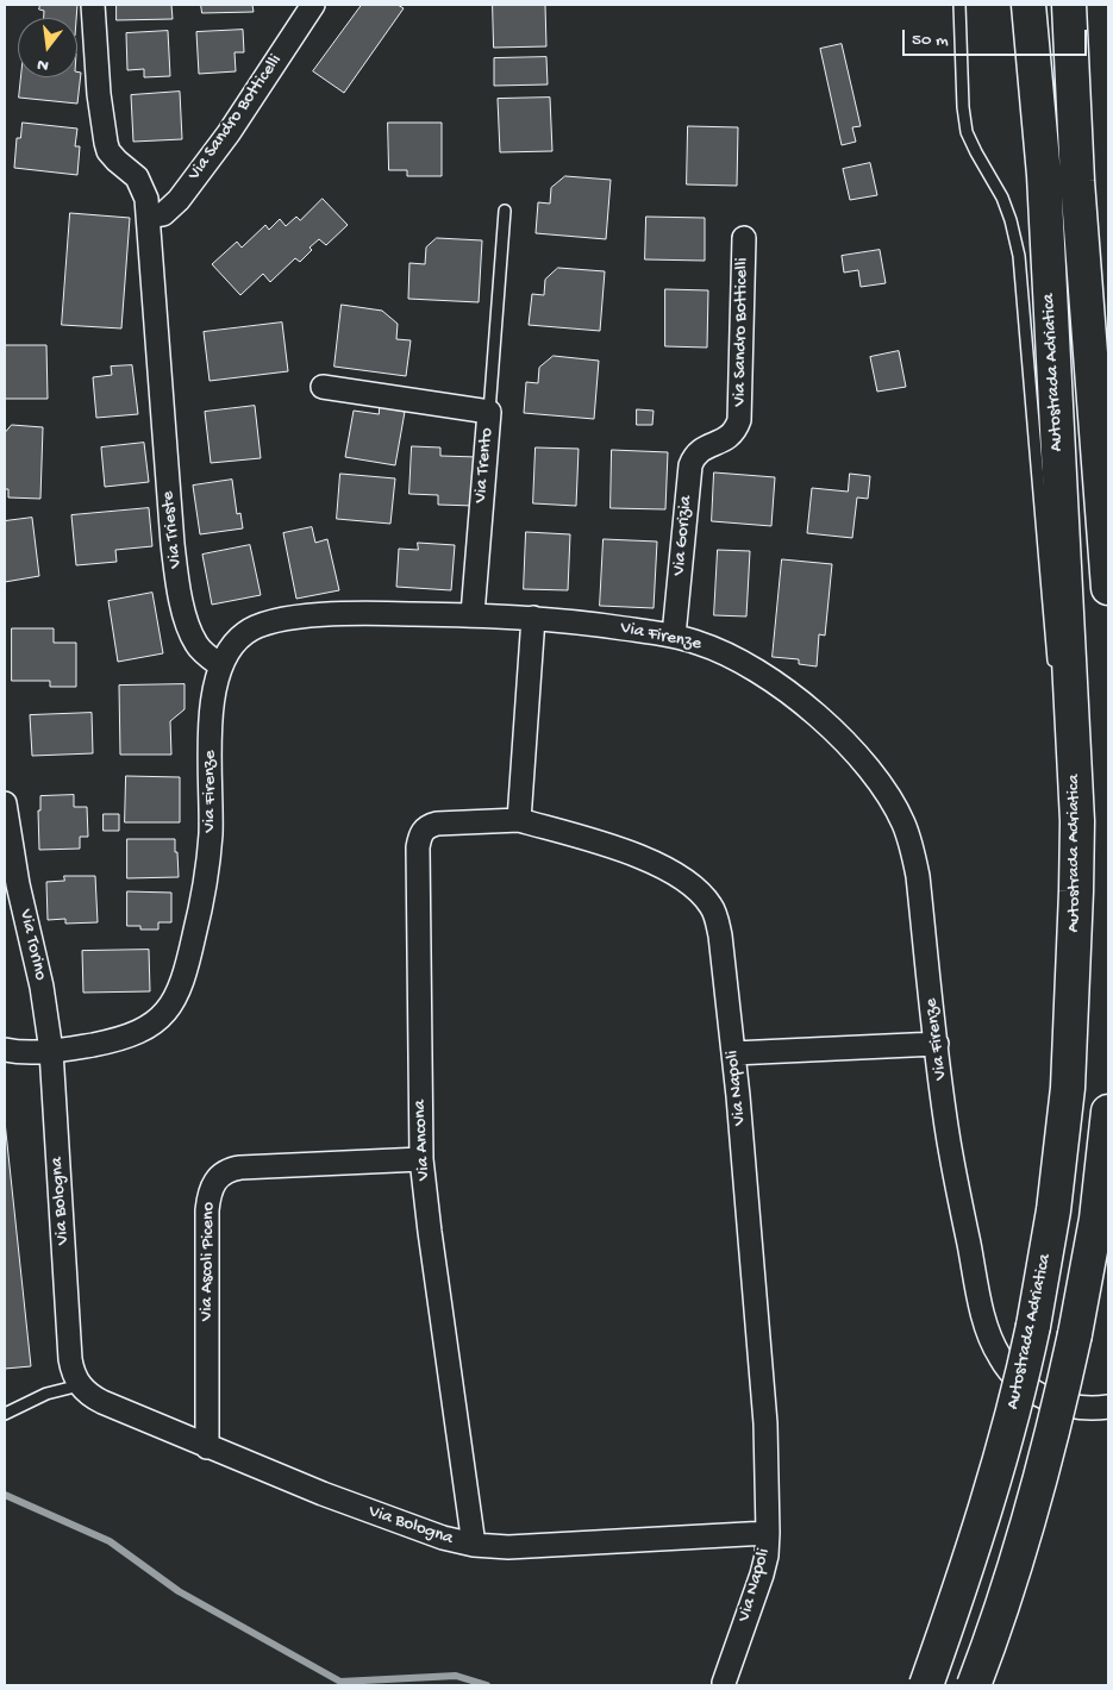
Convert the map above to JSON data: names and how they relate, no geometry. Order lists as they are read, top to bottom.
{
  "streets": {
    "highway": ["Autostrada Adriatica"],
    "street": [
      "Via Sandro Botticelli",
      "Via Trento",
      "Via Trieste",
      "Via Gorizia",
      "Via Firenze",
      "Via Torino",
      "Via Napoli",
      "Via Ancona",
      "Via Bologna",
      "Via Ascoli Piceno"
    ]
  },
  "crossings": [
    ["Via Sandro Botticelli", "Via Trieste"],
    ["Via Sandro Botticelli", "Via Gorizia"],
    ["Via Trento", "Via Firenze"],
    ["Via Trieste", "Via Firenze"],
    ["Via Gorizia", "Via Firenze"],
    ["Via Firenze", "Via Torino"],
    ["Via Firenze", "Via Bologna"],
    ["Via Torino", "Via Bologna"],
    ["Via Napoli", "Via Ancona"],
    ["Via Napoli", "Via Bologna"],
    ["Via Ancona", "Via Bologna"],
    ["Via Ancona", "Via Ascoli Piceno"],
    ["Via Bologna", "Via Ascoli Piceno"]
  ],
  "scale_bar": "50 m",
  "north": "bottom"
}
